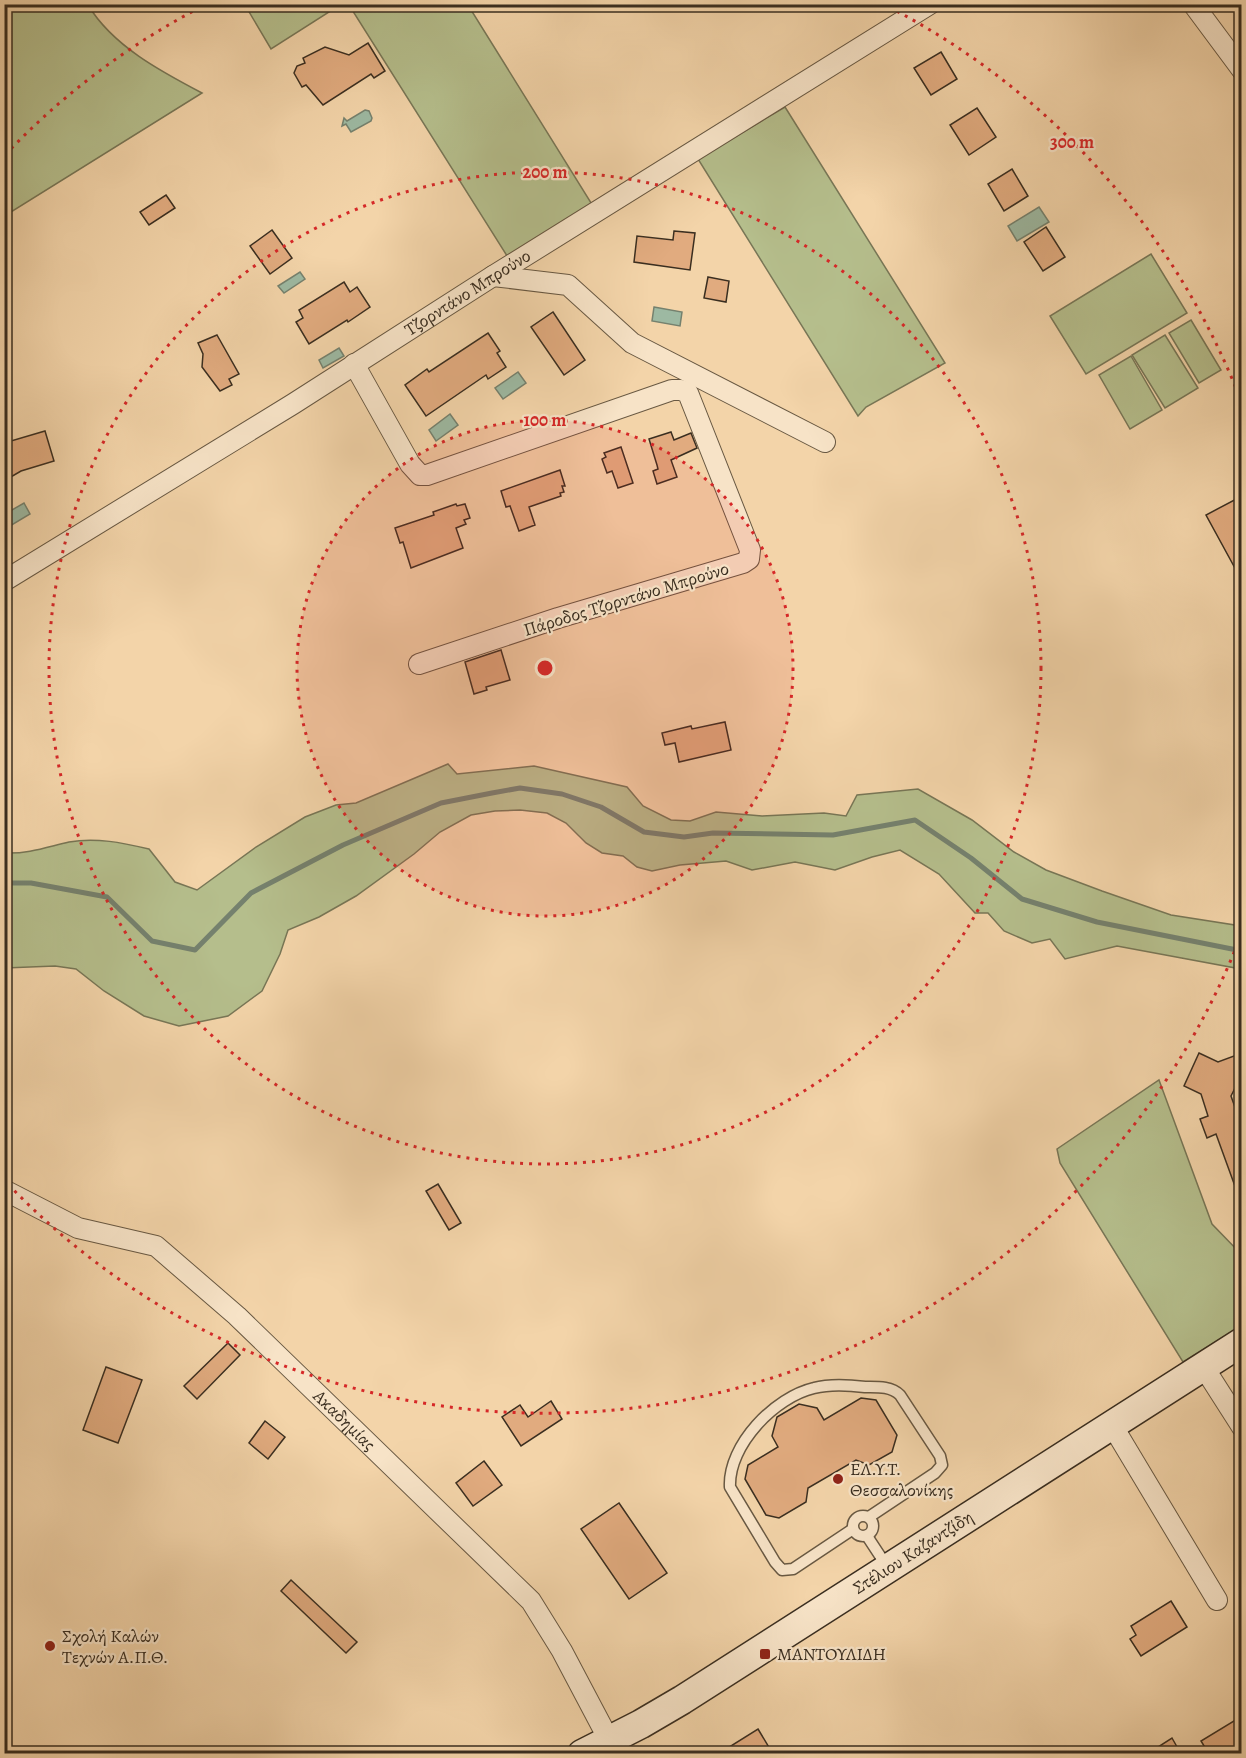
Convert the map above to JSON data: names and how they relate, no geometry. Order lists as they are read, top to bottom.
{
  "streets": {
    "main road": ["Στέλιου Καζαντζίδη"],
    "street": ["Τζορντάνο Μπρούνο", "Πάροδος Τζορντάνο Μπρούνο", "Ακαδημίας"]
  },
  "crossings": [
    ["Τζορντάνο Μπρούνο", "Πάροδος Τζορντάνο Μπρούνο"],
    ["Ακαδημίας", "Στέλιου Καζαντζίδη"]
  ],
  "places": {
    "other": ["ΕΛ.Υ.Τ. Θεσσαλονίκης", "Σχολή Καλών Τεχνών Α.Π.Θ."],
    "transit": ["ΜΑΝΤΟΥΛΙΔΗ"]
  },
  "rings": ["300 m", "200 m", "100 m"]
}
